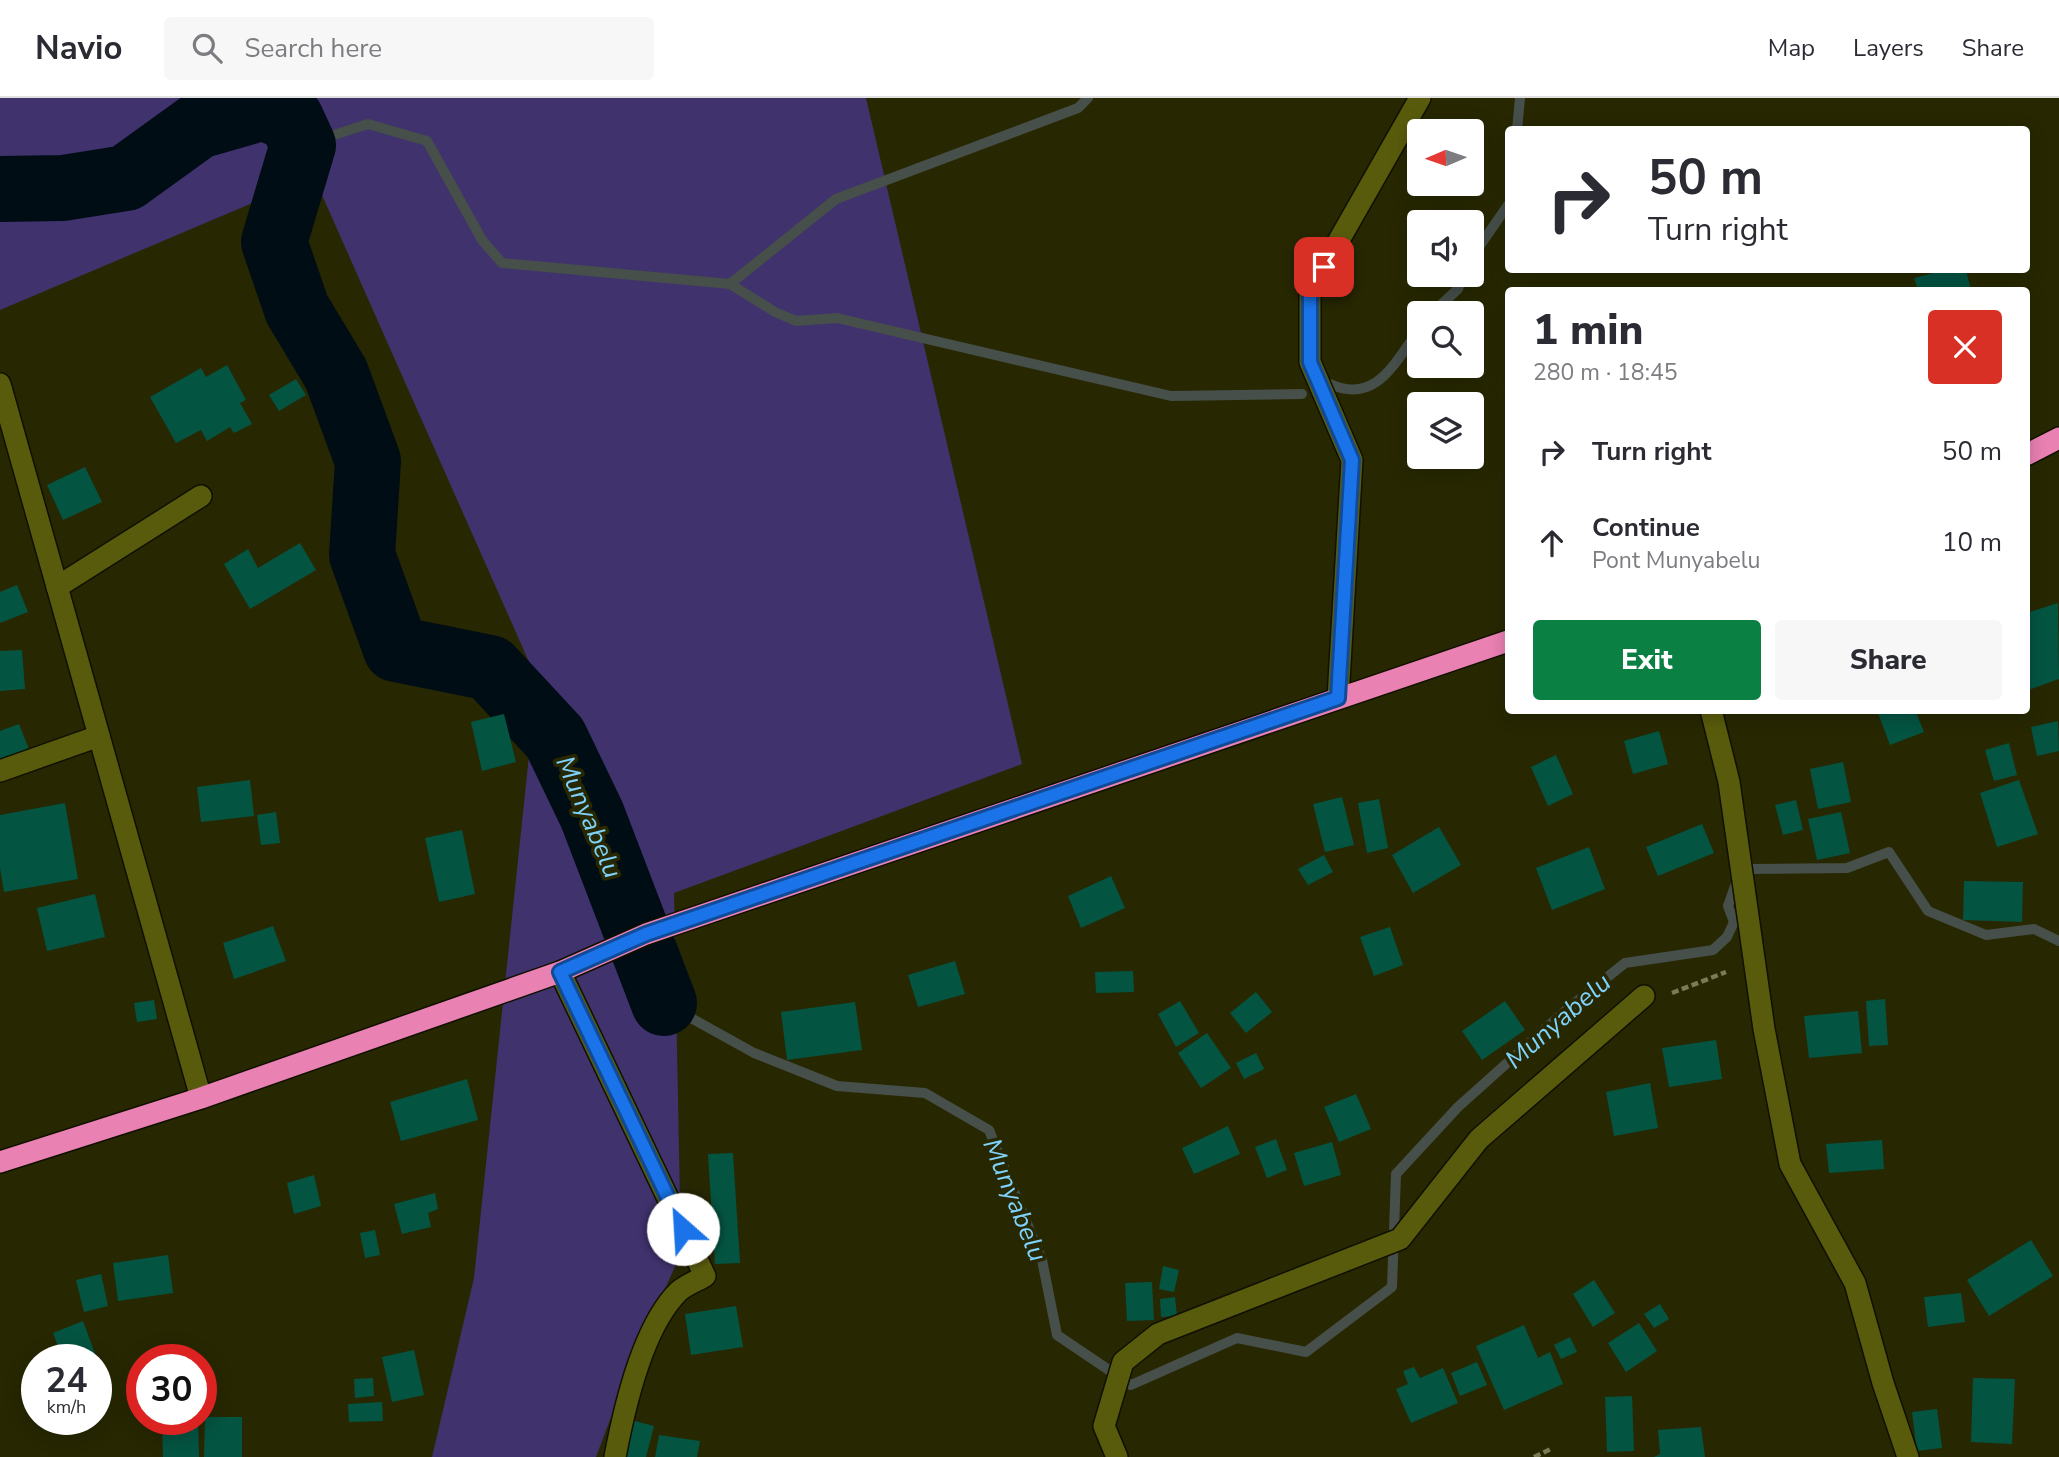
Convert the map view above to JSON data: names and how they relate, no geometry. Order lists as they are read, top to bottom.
{
  "water": ["Munyabelu"],
  "north": "left",
  "page": {
    "header": "Navio",
    "search": "Search here",
    "nav": ["Map", "Layers", "Share"],
    "turn": ["50 m", "Turn right"],
    "heading": ["1 min", "280 m · 18:45"],
    "list": [
      {
        "name": "Turn right",
        "value": "50 m"
      },
      {
        "name": "Continue",
        "note": "Pont Munyabelu",
        "value": "10 m"
      }
    ],
    "buttons": ["Exit", "Share"],
    "speed": "24 km/h",
    "limit": "30"
  }
}
